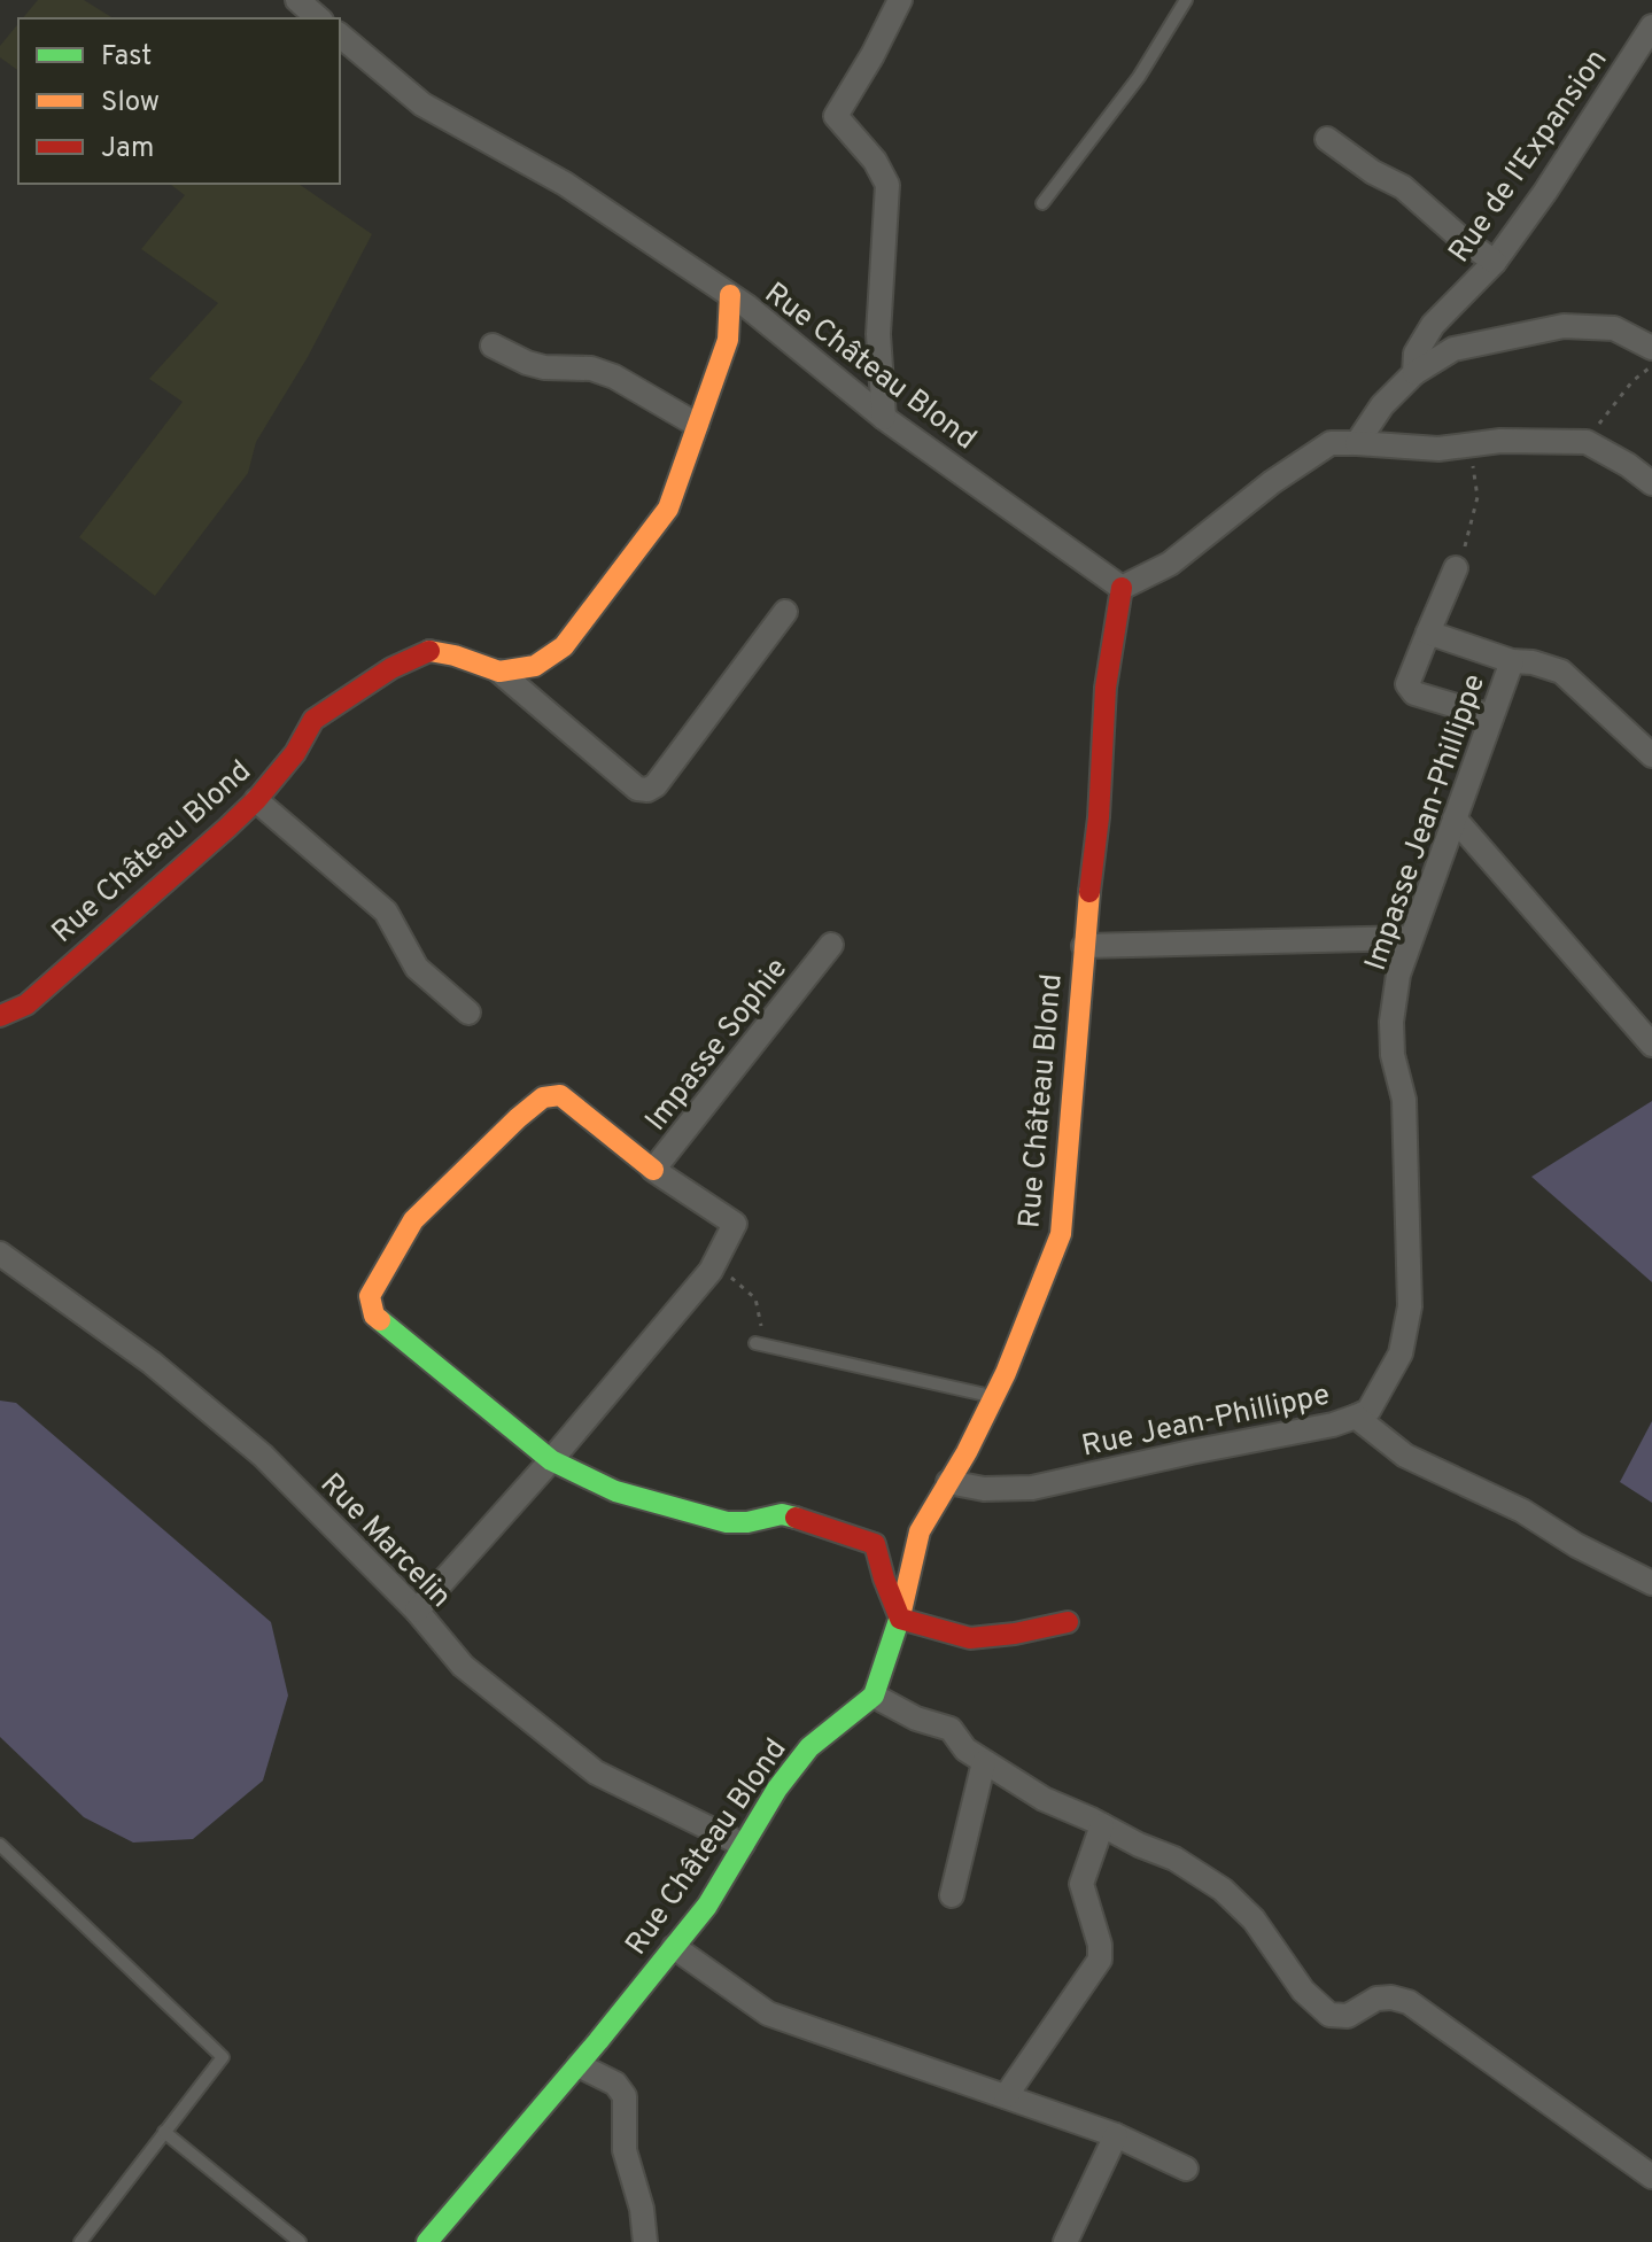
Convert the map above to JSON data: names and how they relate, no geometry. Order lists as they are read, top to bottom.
{
  "streets": {
    "street": [
      "Rue de l'Expansion",
      "Rue Château Blond",
      "Impasse Jean-Phillippe",
      "Impasse Sophie",
      "Rue Jean-Phillippe",
      "Rue Marcelin"
    ]
  },
  "crossings": [
    ["Rue Château Blond", "Rue Jean-Phillippe"],
    ["Rue Château Blond", "Rue Marcelin"],
    ["Impasse Jean-Phillippe", "Rue Jean-Phillippe"],
    ["Impasse Sophie", "Rue Marcelin"]
  ],
  "legend": ["Fast", "Slow", "Jam"]
}
